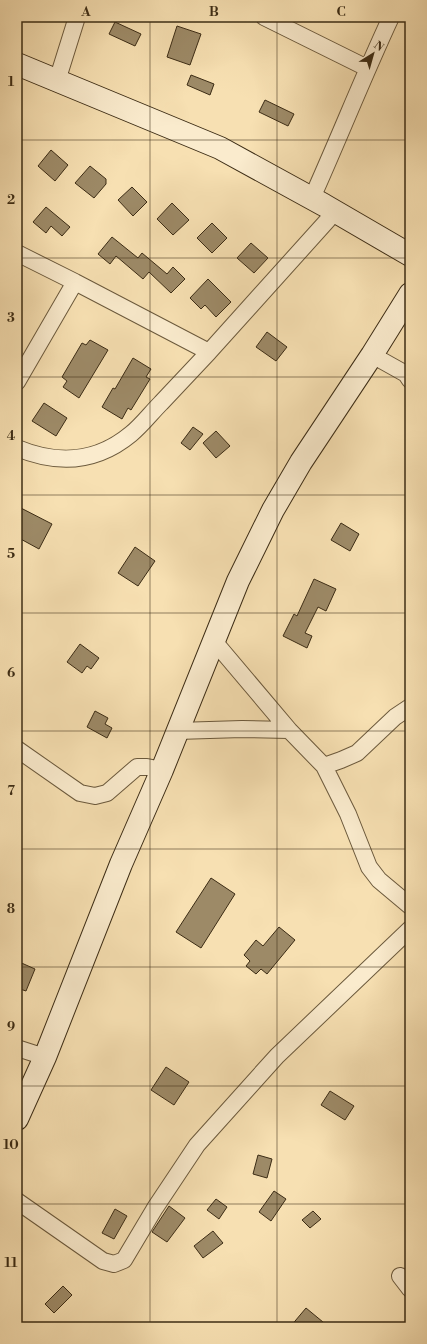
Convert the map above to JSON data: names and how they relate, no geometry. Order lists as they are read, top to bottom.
{
  "north": "top right",
  "grid": {
    "columns": ["A", "B", "C"],
    "rows": [
      "1",
      "2",
      "3",
      "4",
      "5",
      "6",
      "7",
      "8",
      "9",
      "10",
      "11"
    ]
  }
}
